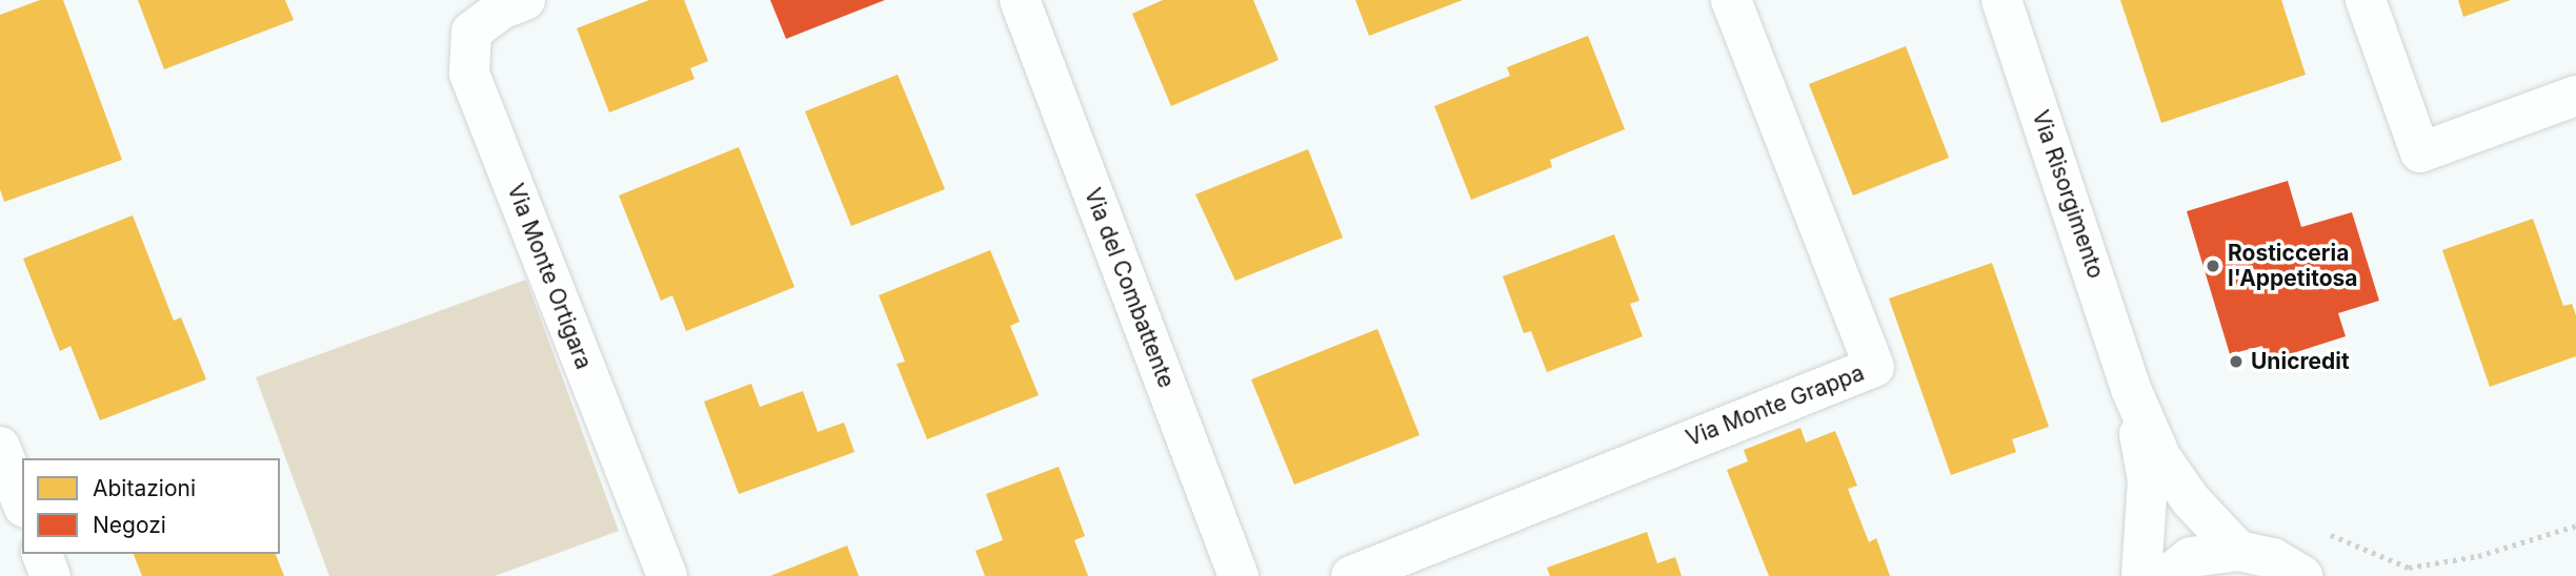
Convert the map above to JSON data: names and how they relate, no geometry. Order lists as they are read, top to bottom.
{
  "streets": {
    "street": [
      "Via Risorgimento",
      "Via Monte Ortigara",
      "Via del Combattente",
      "Via Monte Grappa"
    ]
  },
  "places": ["Rosticceria l'Appetitosa", "Unicredit"],
  "legend": ["Abitazioni", "Negozi"]
}
